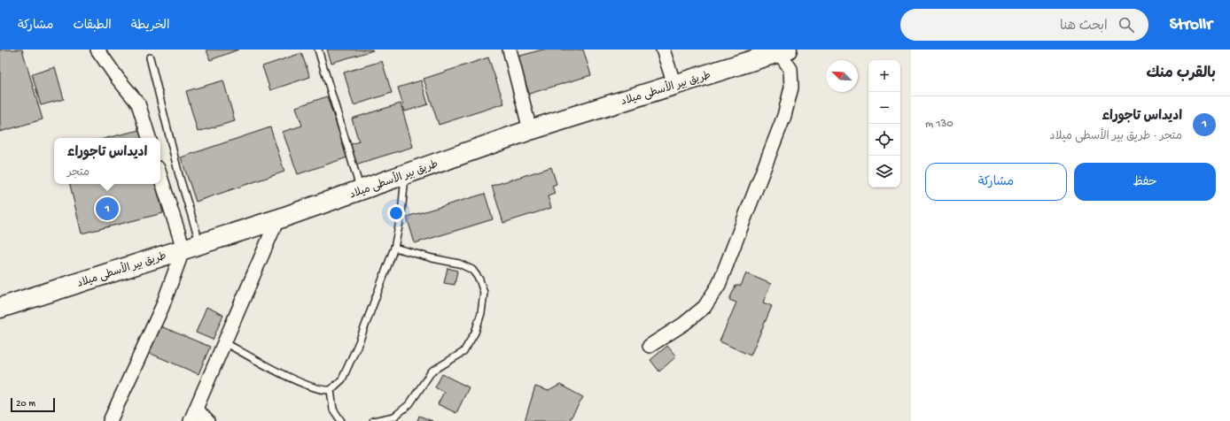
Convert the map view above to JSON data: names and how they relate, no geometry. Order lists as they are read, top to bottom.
{
  "streets": {
    "main road": ["طريق بير الأسطى ميلاد"]
  },
  "scale_bar": "20 m",
  "north": "top left",
  "page": {
    "header": "Strollr",
    "search": "ابحث هنا",
    "nav": ["الخريطة", "الطبقات", "مشاركة"],
    "heading": "بالقرب منك",
    "map_buttons": ["+", "−"],
    "list": [
      {
        "mark": "1",
        "name": "اديداس تاجوراء",
        "note": "متجر · طريق بير الأسطى ميلاد",
        "value": "130 m"
      }
    ],
    "popup": ["اديداس تاجوراء", "متجر"],
    "buttons": ["حفظ", "مشاركة"],
    "pins": "1",
    "scale": "20 m"
  }
}
